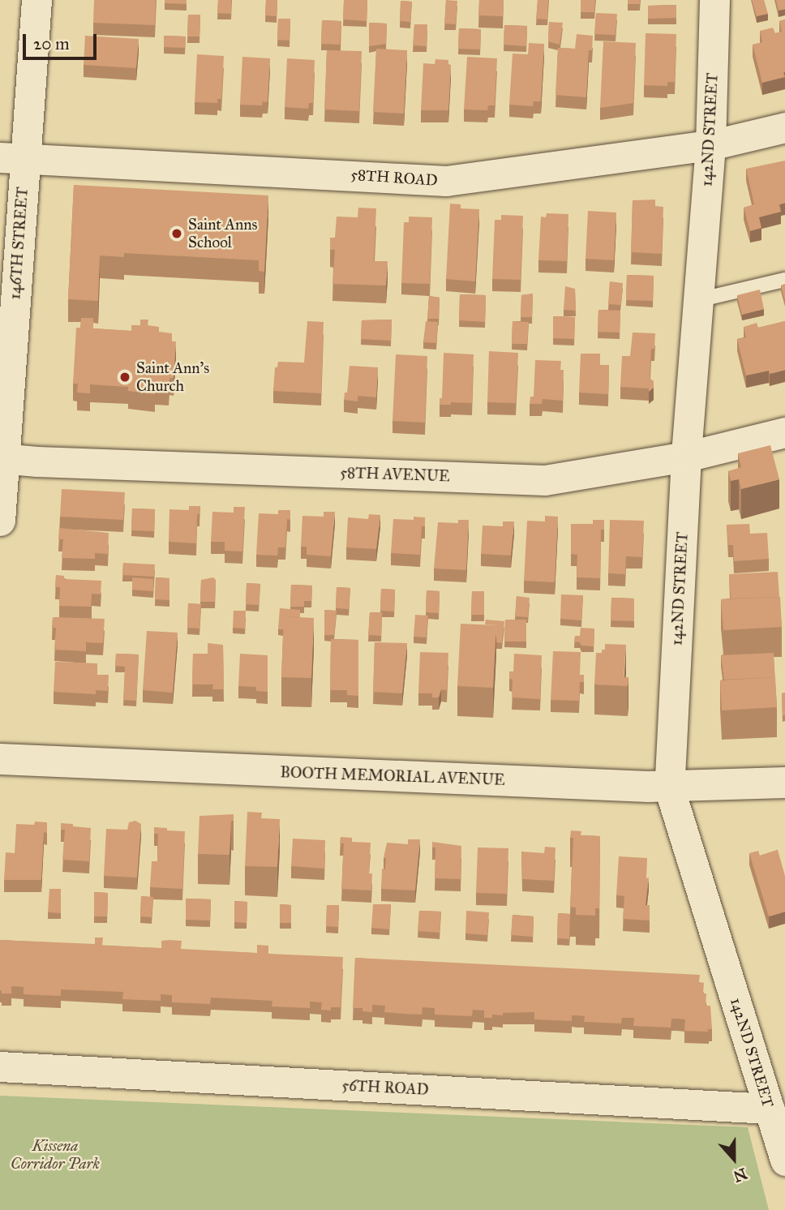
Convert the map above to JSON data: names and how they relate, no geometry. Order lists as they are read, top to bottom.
{
  "streets": {
    "street": [
      "142ND STREET",
      "58TH ROAD",
      "146TH STREET",
      "58TH AVENUE",
      "BOOTH MEMORIAL AVENUE",
      "56TH ROAD"
    ]
  },
  "crossings": [
    ["142ND STREET", "58TH ROAD"],
    ["142ND STREET", "58TH AVENUE"],
    ["142ND STREET", "BOOTH MEMORIAL AVENUE"],
    ["142ND STREET", "56TH ROAD"],
    ["58TH ROAD", "146TH STREET"],
    ["146TH STREET", "58TH AVENUE"]
  ],
  "parks": ["Kissena Corridor Park"],
  "places": ["Saint Anns School", "Saint Ann's Church"],
  "scale_bar": "20 m",
  "north": "bottom"
}
